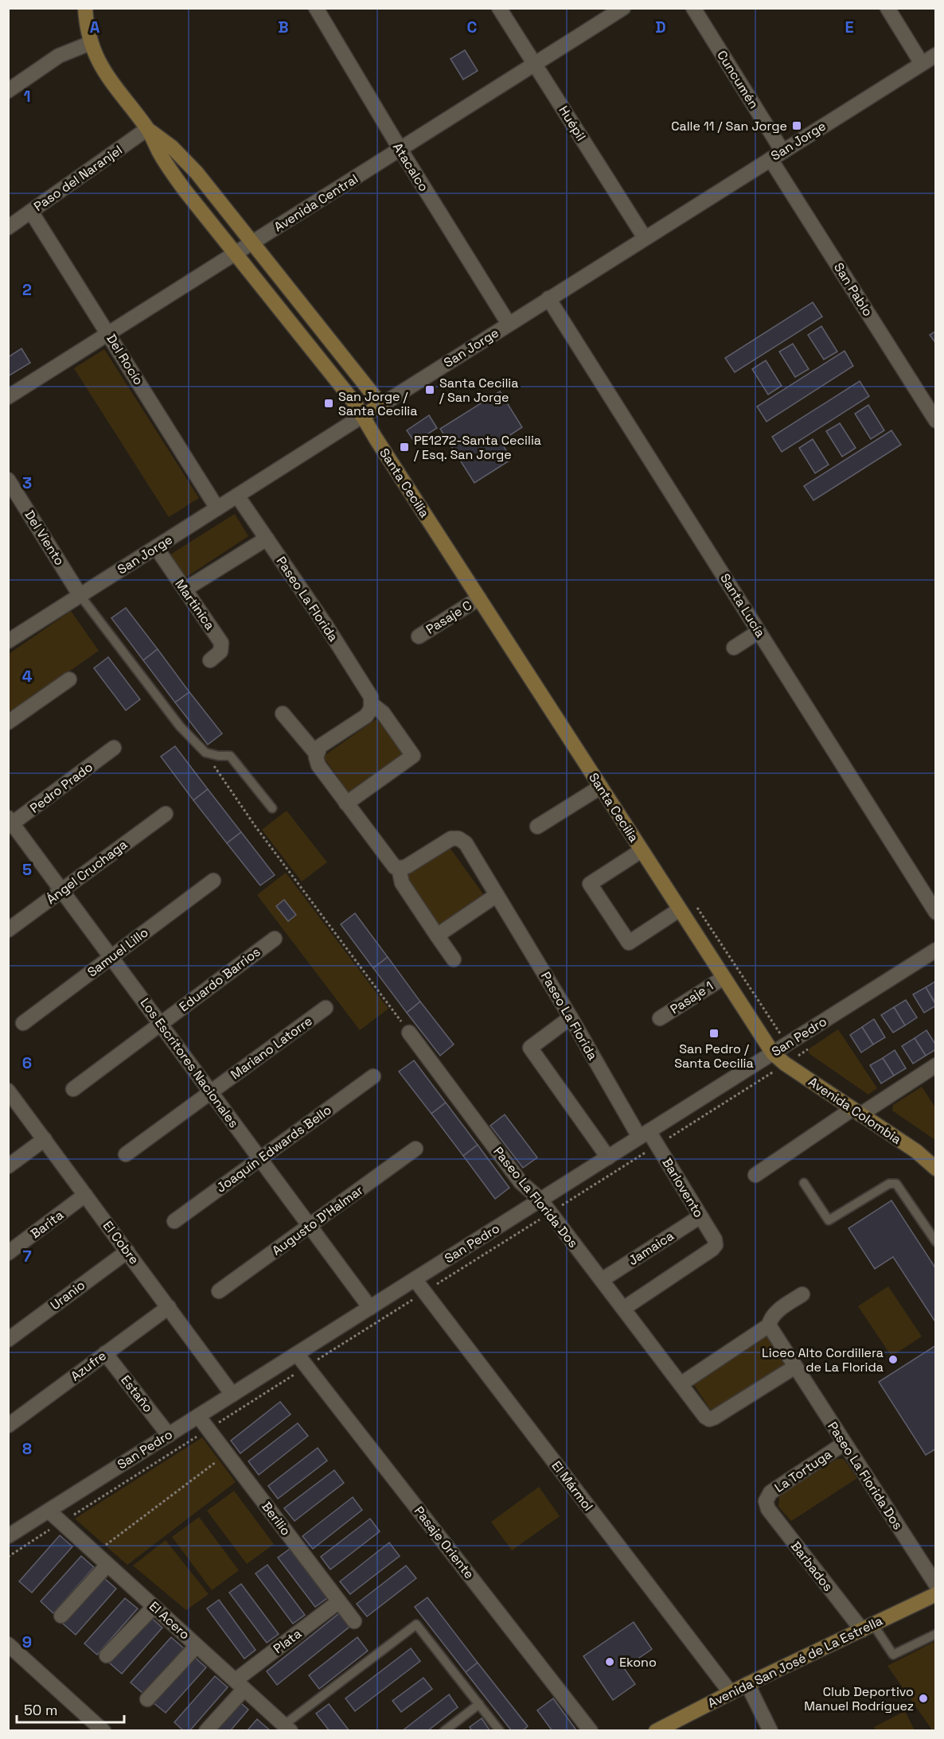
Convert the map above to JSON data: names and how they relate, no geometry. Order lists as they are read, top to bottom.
{
  "streets": {
    "main road": [
      "San Jorge",
      "Santa Cecilia",
      "Avenida Colombia",
      "Avenida San José de La Estrella"
    ],
    "street": [
      "Cuncumén",
      "Huépil",
      "Atacalco",
      "Paso del Naranjel",
      "Avenida Central",
      "San Pablo",
      "Del Rocío",
      "Del Viento",
      "Paseo La Florida",
      "Martinica",
      "Santa Lucía",
      "Pasaje C",
      "Pedro Prado",
      "Ángel Cruchaga",
      "Samuel Lillo",
      "Eduardo Barrios",
      "Pasaje 1",
      "San Pedro",
      "Mariano Latorre",
      "Los Escritores Nacionales",
      "Joaquín Edwards Bello",
      "Barlovento",
      "Paseo La Florida Dos",
      "Augusto D'Halmar",
      "Barita",
      "El Cobre",
      "Jamaica",
      "Uranio",
      "Azufre",
      "Estaño",
      "La Tortuga",
      "El Mármol",
      "Berilio",
      "Pasaje Oriente",
      "Barbados",
      "El Acero",
      "Plata"
    ]
  },
  "crossings": [
    ["Cuncumén", "San Jorge"],
    ["Cuncumén", "San Pablo"],
    ["Huépil", "San Jorge"],
    ["Huépil", "Avenida Central"],
    ["San Jorge", "Atacalco"],
    ["San Jorge", "San Pablo"],
    ["San Jorge", "Del Rocío"],
    ["San Jorge", "Santa Cecilia"],
    ["San Jorge", "Del Viento"],
    ["San Jorge", "Paseo La Florida"],
    ["San Jorge", "Martinica"],
    ["San Jorge", "Santa Lucía"],
    ["Atacalco", "Avenida Central"],
    ["Paso del Naranjel", "Del Rocío"],
    ["Paso del Naranjel", "Santa Cecilia"],
    ["Avenida Central", "Del Rocío"],
    ["Avenida Central", "Santa Cecilia"],
    ["Santa Cecilia", "Pasaje C"],
    ["Santa Cecilia", "Pasaje 1"],
    ["Santa Cecilia", "San Pedro"],
    ["Santa Cecilia", "Avenida Colombia"],
    ["Paseo La Florida", "San Pedro"],
    ["Paseo La Florida", "Barlovento"],
    ["Pedro Prado", "Los Escritores Nacionales"],
    ["Ángel Cruchaga", "Los Escritores Nacionales"],
    ["Samuel Lillo", "Los Escritores Nacionales"],
    ["Eduardo Barrios", "Los Escritores Nacionales"],
    ["San Pedro", "Los Escritores Nacionales"],
    ["San Pedro", "Avenida Colombia"],
    ["San Pedro", "Barlovento"],
    ["San Pedro", "Paseo La Florida Dos"],
    ["San Pedro", "El Cobre"],
    ["San Pedro", "Estaño"],
    ["San Pedro", "El Mármol"],
    ["San Pedro", "Berilio"],
    ["San Pedro", "Pasaje Oriente"],
    ["San Pedro", "El Acero"],
    ["Mariano Latorre", "Los Escritores Nacionales"],
    ["Los Escritores Nacionales", "Joaquín Edwards Bello"],
    ["Los Escritores Nacionales", "Augusto D'Halmar"],
    ["Barlovento", "Paseo La Florida Dos"],
    ["Barlovento", "Jamaica"],
    ["Paseo La Florida Dos", "Jamaica"],
    ["Paseo La Florida Dos", "La Tortuga"],
    ["Barita", "El Cobre"],
    ["El Cobre", "Uranio"],
    ["El Cobre", "Azufre"],
    ["Azufre", "Estaño"],
    ["La Tortuga", "Barbados"],
    ["El Mármol", "Avenida San José de La Estrella"],
    ["Berilio", "Plata"],
    ["Barbados", "Avenida San José de La Estrella"],
    ["El Acero", "Plata"]
  ],
  "places": {
    "transit": [
      "Calle 11 / San Jorge",
      "Santa Cecilia / San Jorge",
      "San Jorge / Santa Cecilia",
      "PE1272-Santa Cecilia / Esq. San Jorge",
      "San Pedro / Santa Cecilia"
    ],
    "other": ["Liceo Alto Cordillera de La Florida", "Ekono", "Club Deportivo Manuel Rodríguez"]
  },
  "scale_bar": "50 m",
  "grid": {
    "columns": [
      "A",
      "B",
      "C",
      "D",
      "E"
    ],
    "rows": [
      "1",
      "2",
      "3",
      "4",
      "5",
      "6",
      "7",
      "8",
      "9"
    ]
  }
}
